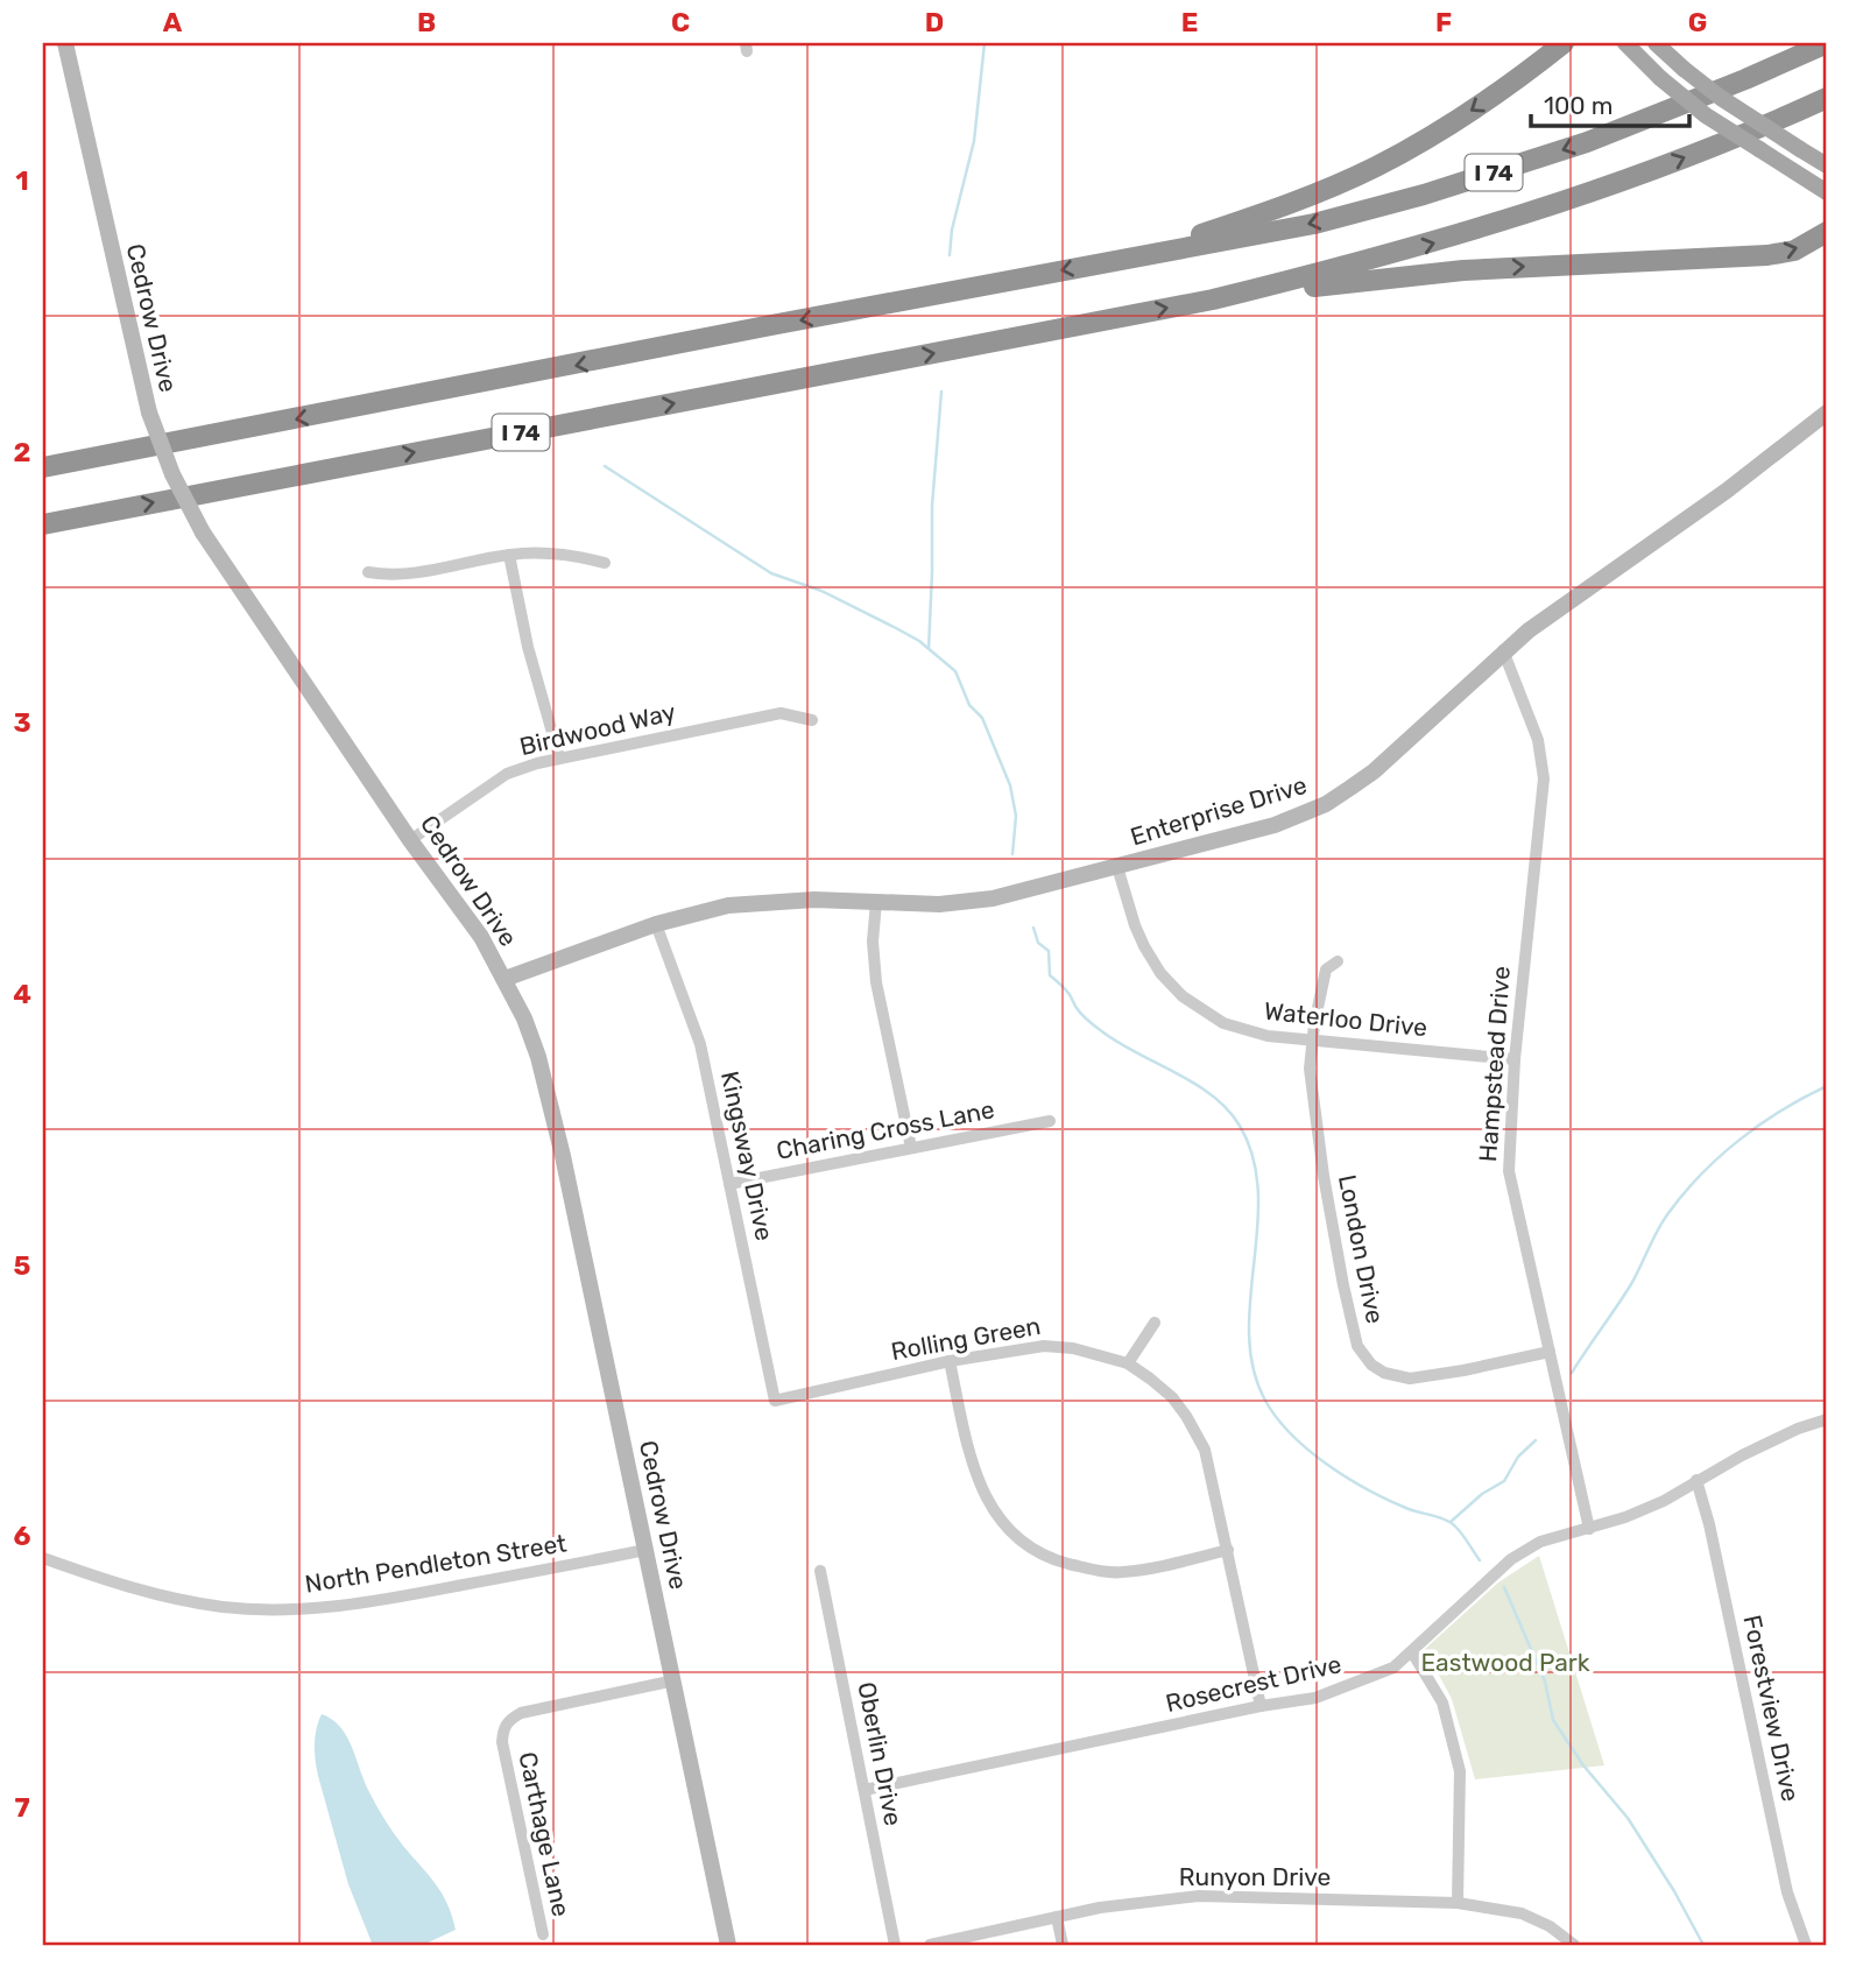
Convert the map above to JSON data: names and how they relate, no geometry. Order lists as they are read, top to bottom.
{
  "streets": {
    "highway": ["I 74"],
    "street": [
      "Cedrow Drive",
      "Birdwood Way",
      "Enterprise Drive",
      "Waterloo Drive",
      "Hampstead Drive",
      "Charing Cross Lane",
      "Kingsway Drive",
      "London Drive",
      "Rolling Green",
      "North Pendleton Street",
      "Rosecrest Drive",
      "Forestview Drive",
      "Oberlin Drive",
      "Carthage Lane",
      "Runyon Drive"
    ]
  },
  "crossings": [
    ["Cedrow Drive", "Birdwood Way"],
    ["Cedrow Drive", "Enterprise Drive"],
    ["Cedrow Drive", "North Pendleton Street"],
    ["Cedrow Drive", "Carthage Lane"],
    ["Enterprise Drive", "Waterloo Drive"],
    ["Enterprise Drive", "Hampstead Drive"],
    ["Enterprise Drive", "Kingsway Drive"],
    ["Waterloo Drive", "Hampstead Drive"],
    ["Waterloo Drive", "London Drive"],
    ["Hampstead Drive", "London Drive"],
    ["Hampstead Drive", "Rosecrest Drive"],
    ["Charing Cross Lane", "Kingsway Drive"],
    ["Kingsway Drive", "Rolling Green"],
    ["Rolling Green", "Rosecrest Drive"],
    ["Rosecrest Drive", "Forestview Drive"],
    ["Rosecrest Drive", "Oberlin Drive"]
  ],
  "parks": ["Eastwood Park"],
  "scale_bar": "100 m",
  "grid": {
    "columns": [
      "A",
      "B",
      "C",
      "D",
      "E",
      "F",
      "G"
    ],
    "rows": [
      "1",
      "2",
      "3",
      "4",
      "5",
      "6",
      "7"
    ]
  }
}
